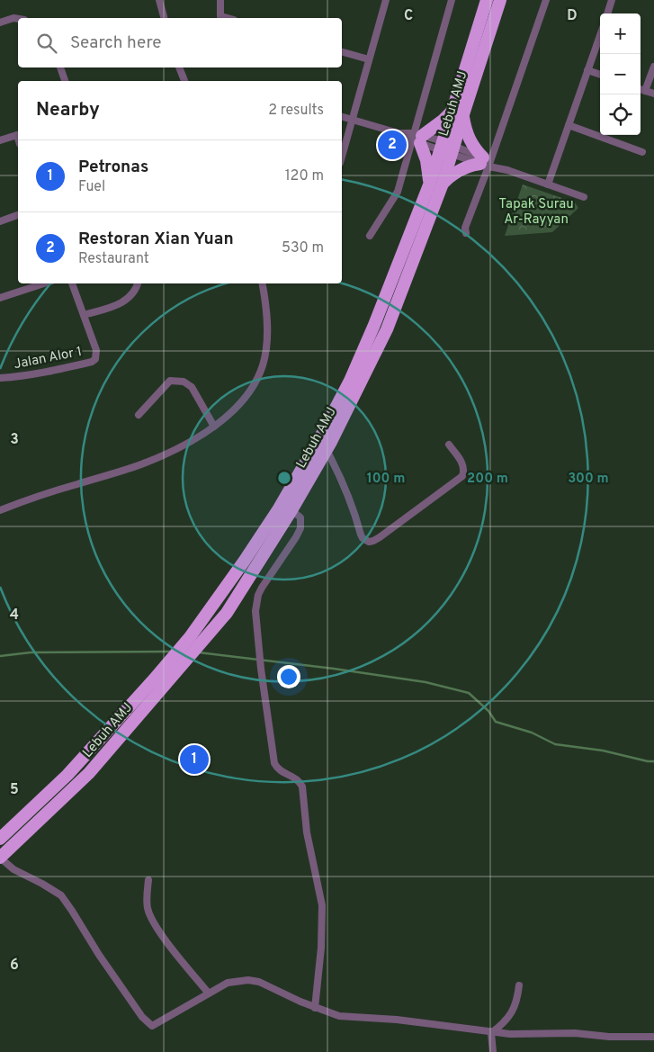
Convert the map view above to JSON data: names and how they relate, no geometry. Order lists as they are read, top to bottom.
{
  "streets": {
    "highway": ["Lebuh AMJ"],
    "street": ["Jalan Alor 1"]
  },
  "parks": ["Tapak Surau Ar-Rayyan"],
  "page": {
    "map_buttons": ["+", "−"],
    "search": "Search here",
    "heading": ["Nearby", "2 results"],
    "pins": ["2", "1"],
    "list": [
      {
        "mark": "1",
        "name": "Petronas",
        "note": "Fuel",
        "value": "120 m"
      },
      {
        "mark": "2",
        "name": "Restoran Xian Yuan",
        "note": "Restaurant",
        "value": "530 m"
      }
    ]
  },
  "grid": {
    "columns": ["C", "D"],
    "rows": [
      "3",
      "4",
      "5",
      "6"
    ]
  },
  "rings": ["100 m", "200 m", "300 m"]
}
